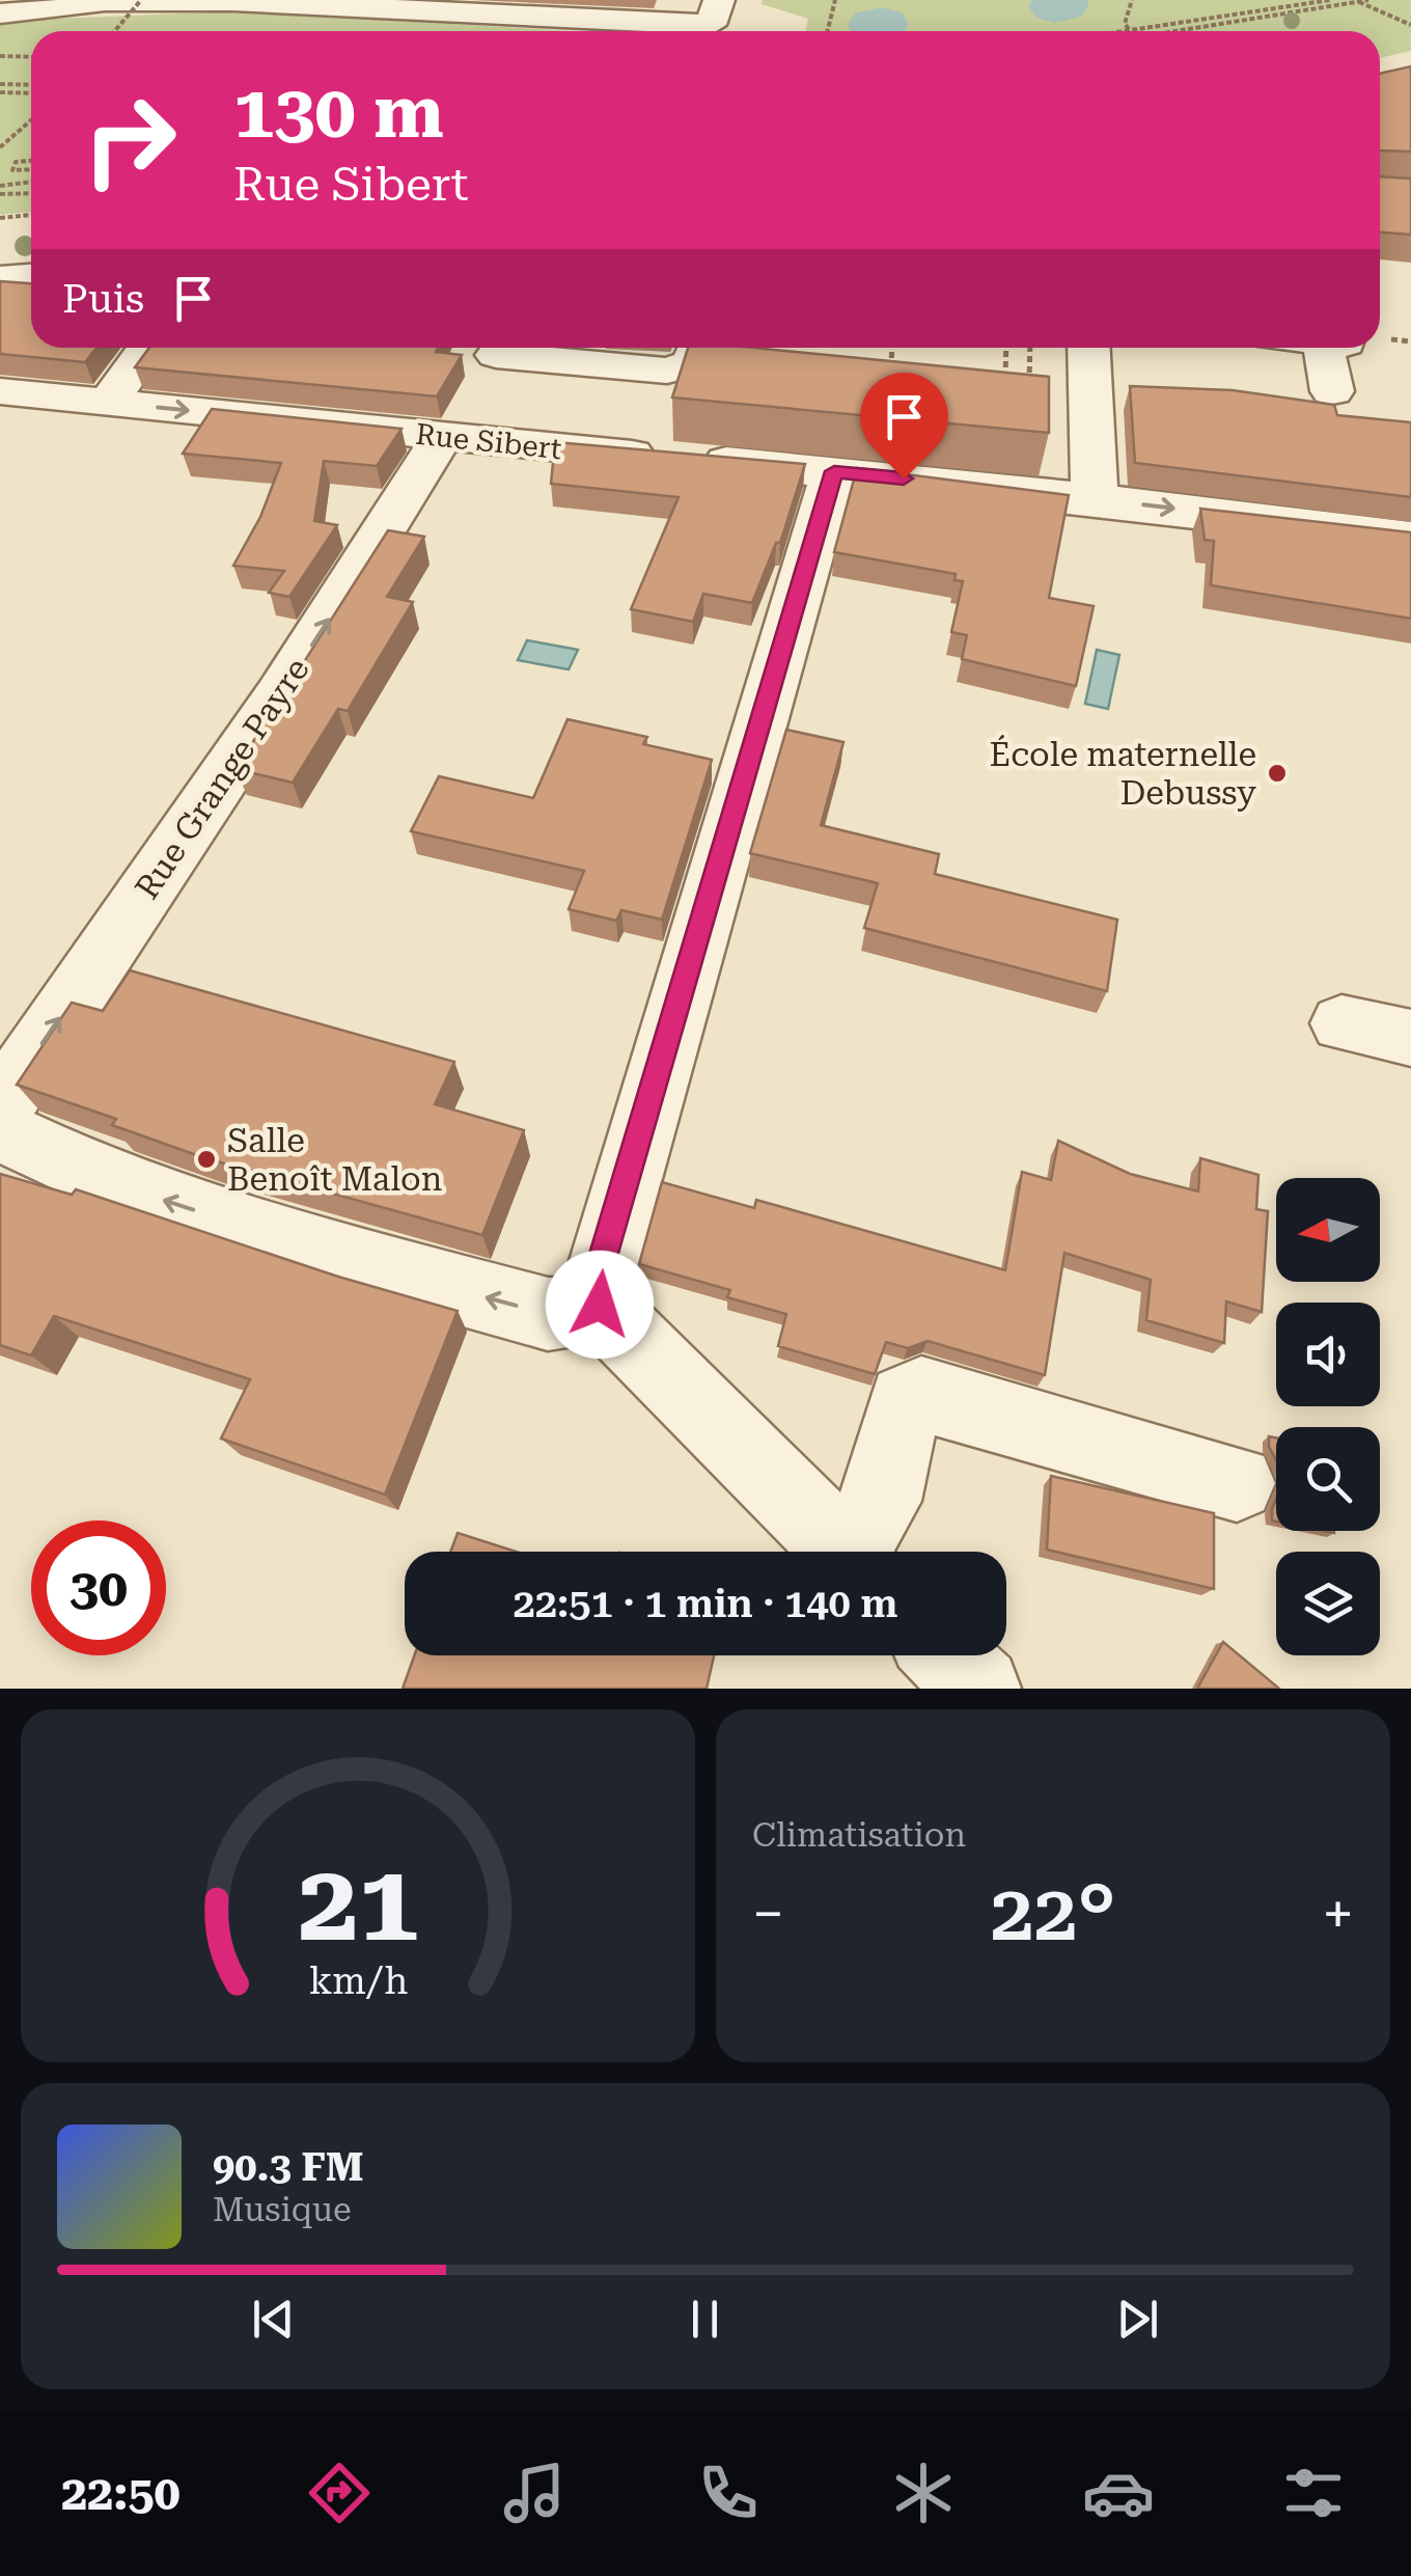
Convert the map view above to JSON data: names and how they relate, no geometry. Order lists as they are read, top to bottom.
{
  "streets": {
    "street": ["Rue Sibert", "Rue Grange Payre"]
  },
  "crossings": [
    ["Rue Sibert", "Rue Grange Payre"]
  ],
  "places": ["École maternelle Debussy", "Salle Benoît Malon"],
  "north": "left",
  "page": {
    "turn": ["130 m", "Rue Sibert"],
    "then": "Puis",
    "limit": "30",
    "trip": "22:51 · 1 min · 140 m",
    "tile": "Climatisation",
    "heat": ["−", "22°", "+"],
    "song": ["90.3 FM", "Musique"],
    "tabs": "22:50",
    "gauge": ["21", "km/h"]
  }
}
